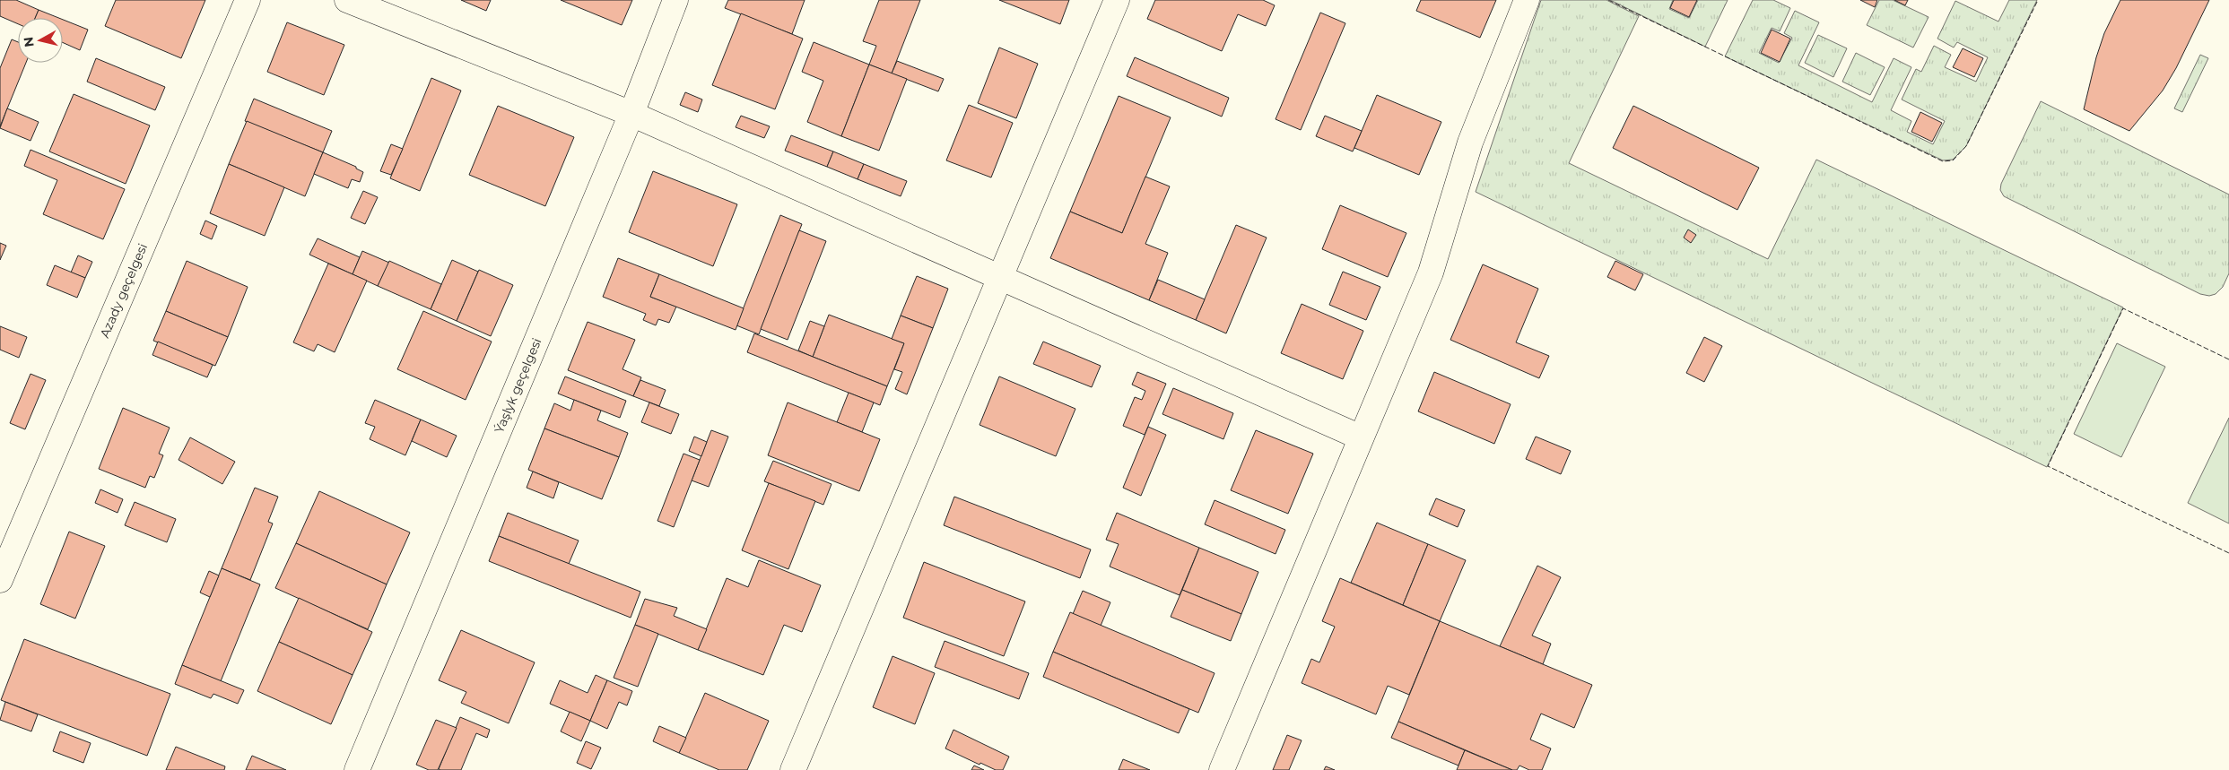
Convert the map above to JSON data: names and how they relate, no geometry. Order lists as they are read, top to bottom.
{
  "streets": {
    "street": ["Azady geçelgesi", "Ýaşlyk geçelgesi"]
  },
  "north": "left"
}
